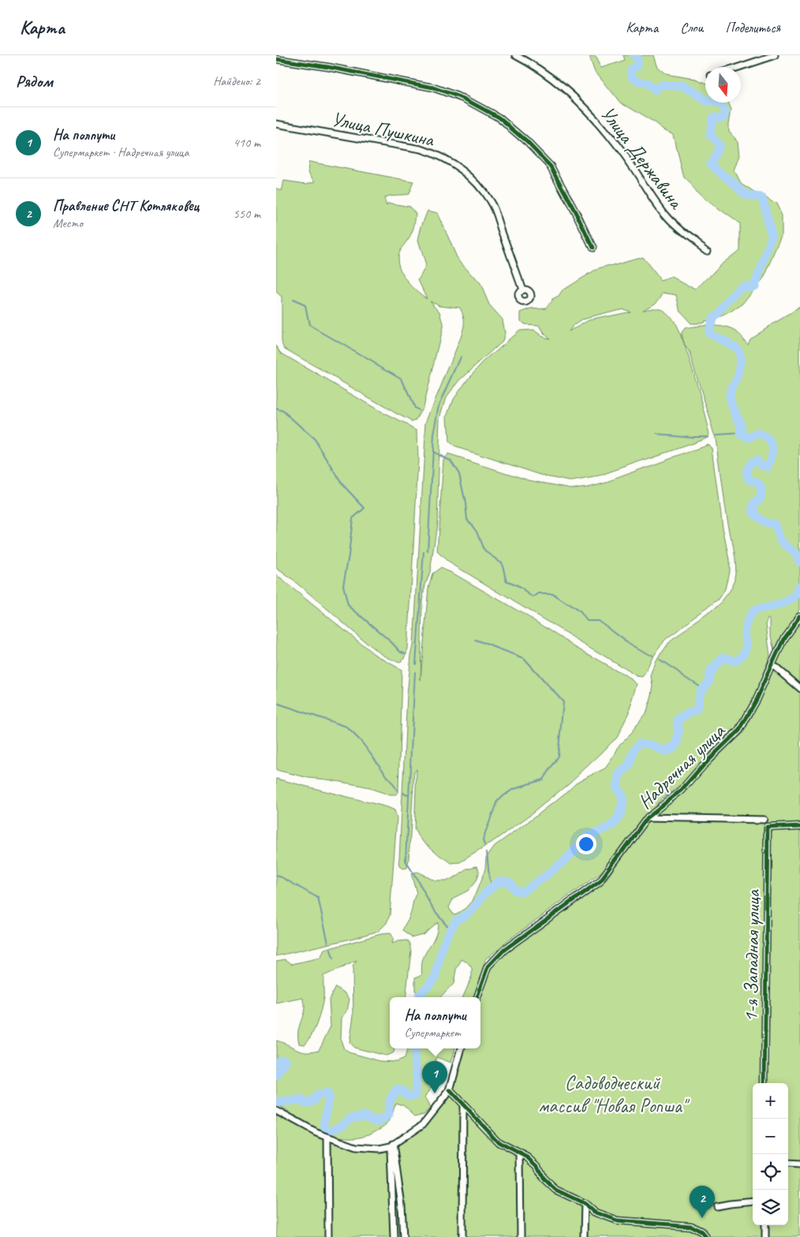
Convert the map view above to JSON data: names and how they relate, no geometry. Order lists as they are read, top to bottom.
{
  "streets": {
    "street": [
      "Улица Пушкина",
      "Улица Державина",
      "Надречная улица",
      "1-я Западная улица"
    ]
  },
  "parks": ["Садоводческий массив \"Новая Ропша\""],
  "north": "bottom",
  "page": {
    "header": "Карта",
    "nav": ["Карта", "Слои", "Поделиться"],
    "heading": ["Рядом", "Найдено: 2"],
    "list": [
      {
        "mark": "1",
        "name": "На полпути",
        "note": "Супермаркет · Надречная улица",
        "value": "410 m"
      },
      {
        "mark": "2",
        "name": "Правление СНТ Котляковец",
        "note": "Место",
        "value": "550 m"
      }
    ],
    "popup": ["На полпути", "Супермаркет"],
    "pins": ["1", "2"],
    "map_buttons": ["+", "−"]
  }
}
